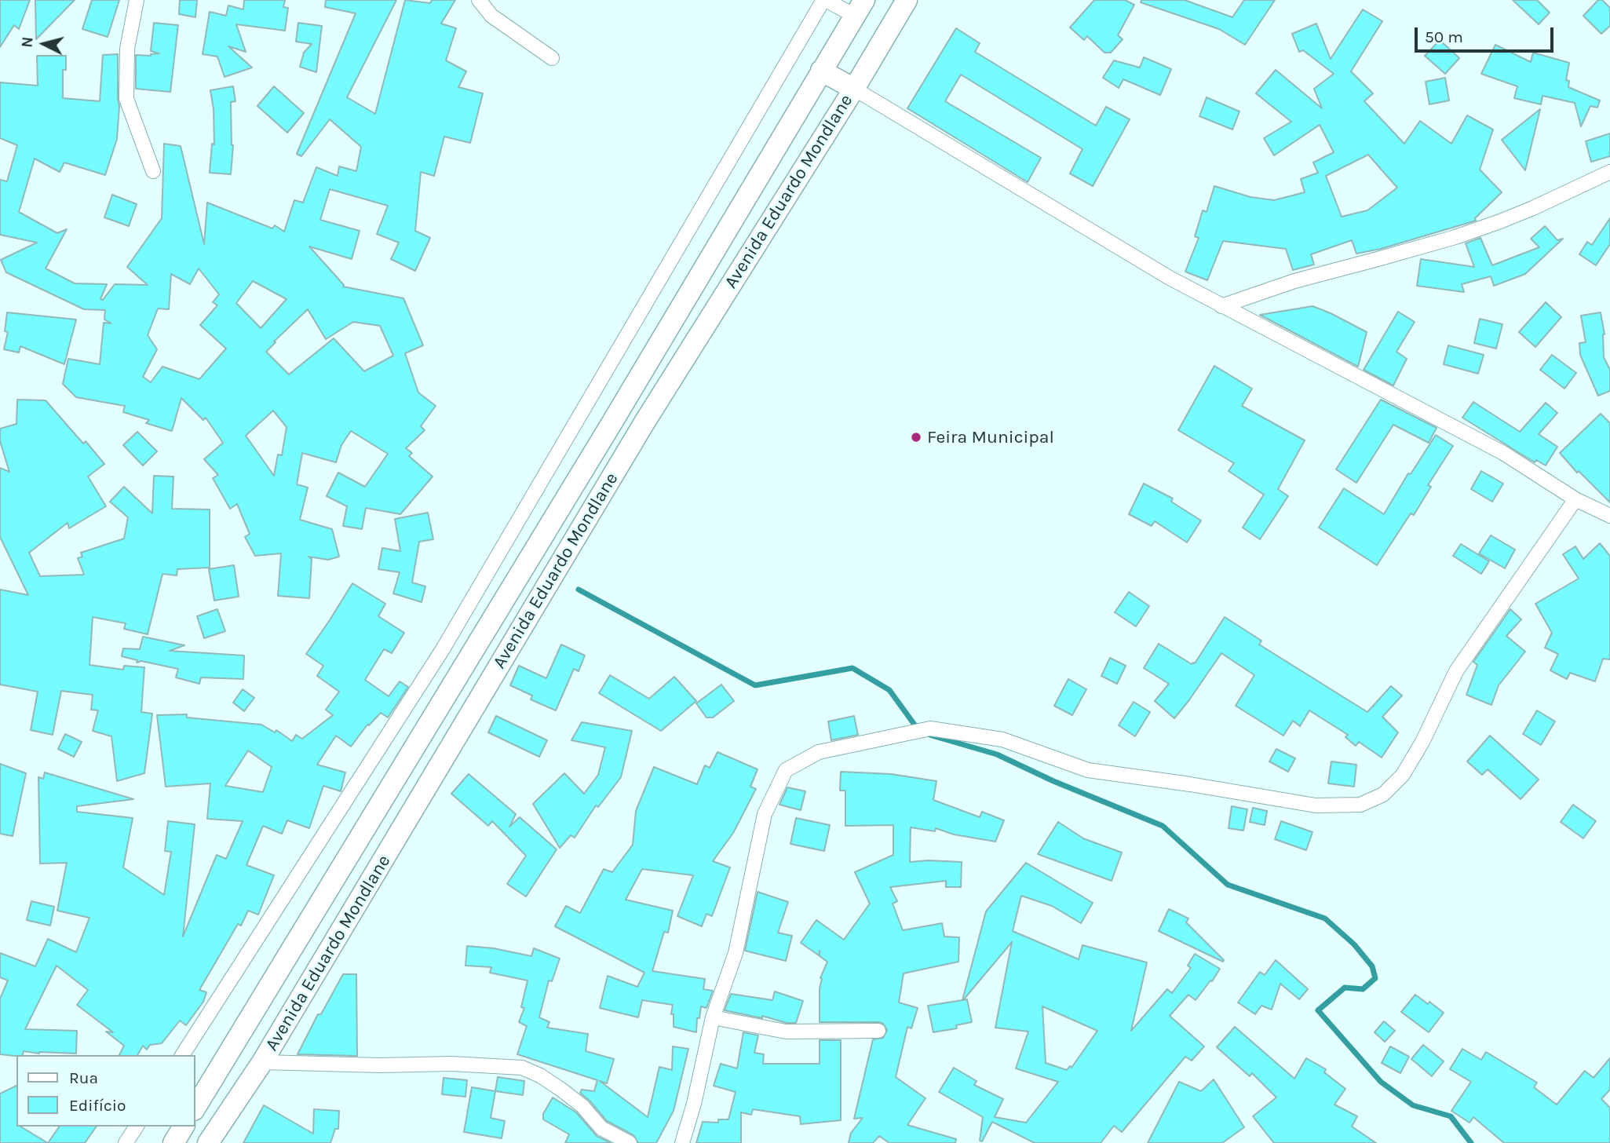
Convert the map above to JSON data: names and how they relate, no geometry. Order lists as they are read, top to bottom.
{
  "streets": {
    "main road": ["Avenida Eduardo Mondlane"]
  },
  "places": ["Feira Municipal"],
  "legend": ["Rua", "Edifício"],
  "scale_bar": "50 m",
  "north": "left"
}
